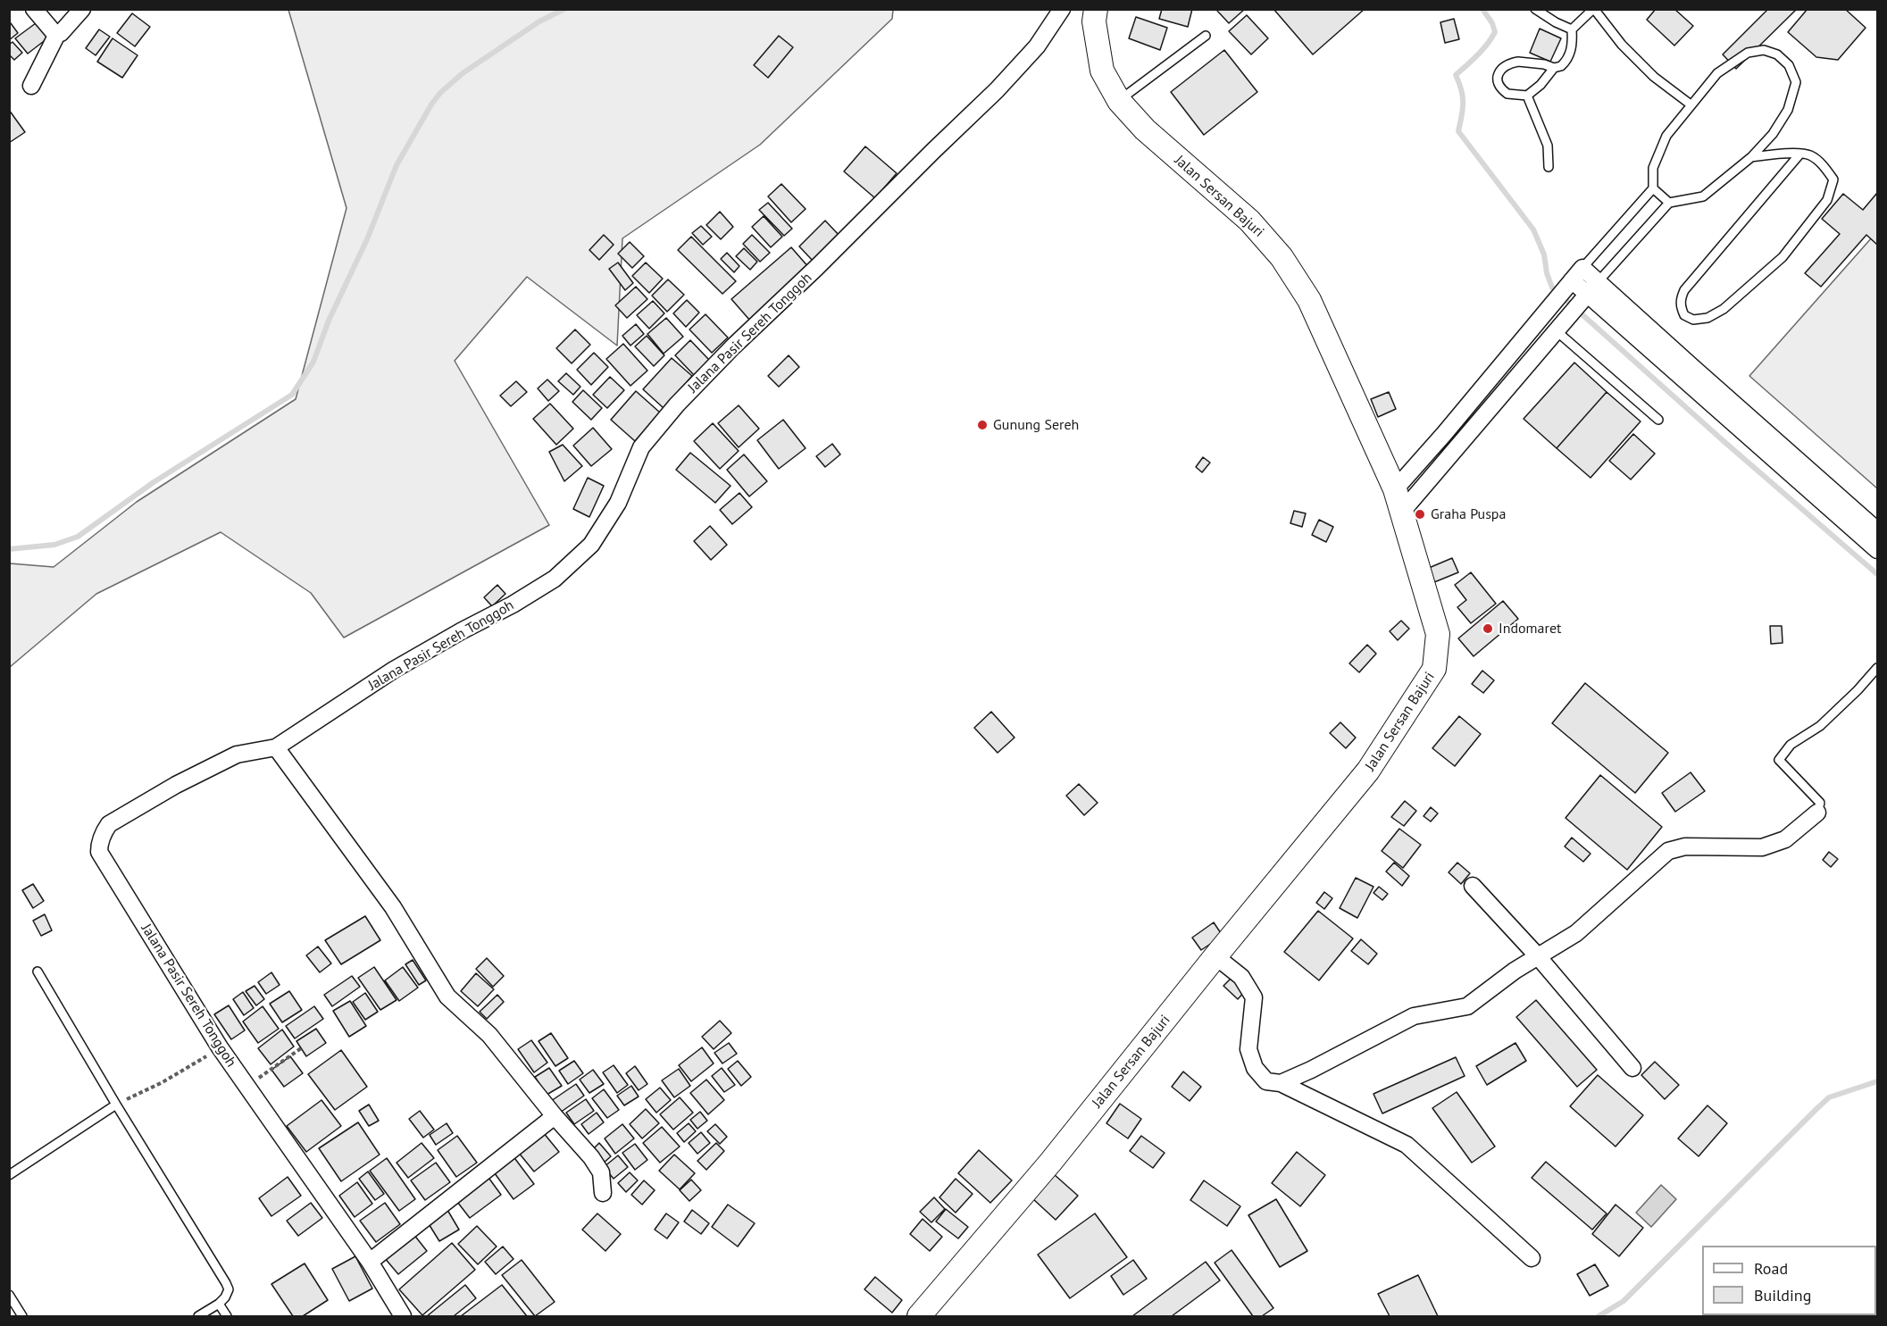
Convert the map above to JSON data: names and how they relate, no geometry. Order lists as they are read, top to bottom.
{
  "streets": {
    "main road": ["Jalan Sersan Bajuri"],
    "street": ["Jalana Pasir Sereh Tonggoh"]
  },
  "places": ["Gunung Sereh", "Graha Puspa", "Indomaret"],
  "legend": ["Road", "Building"]
}
